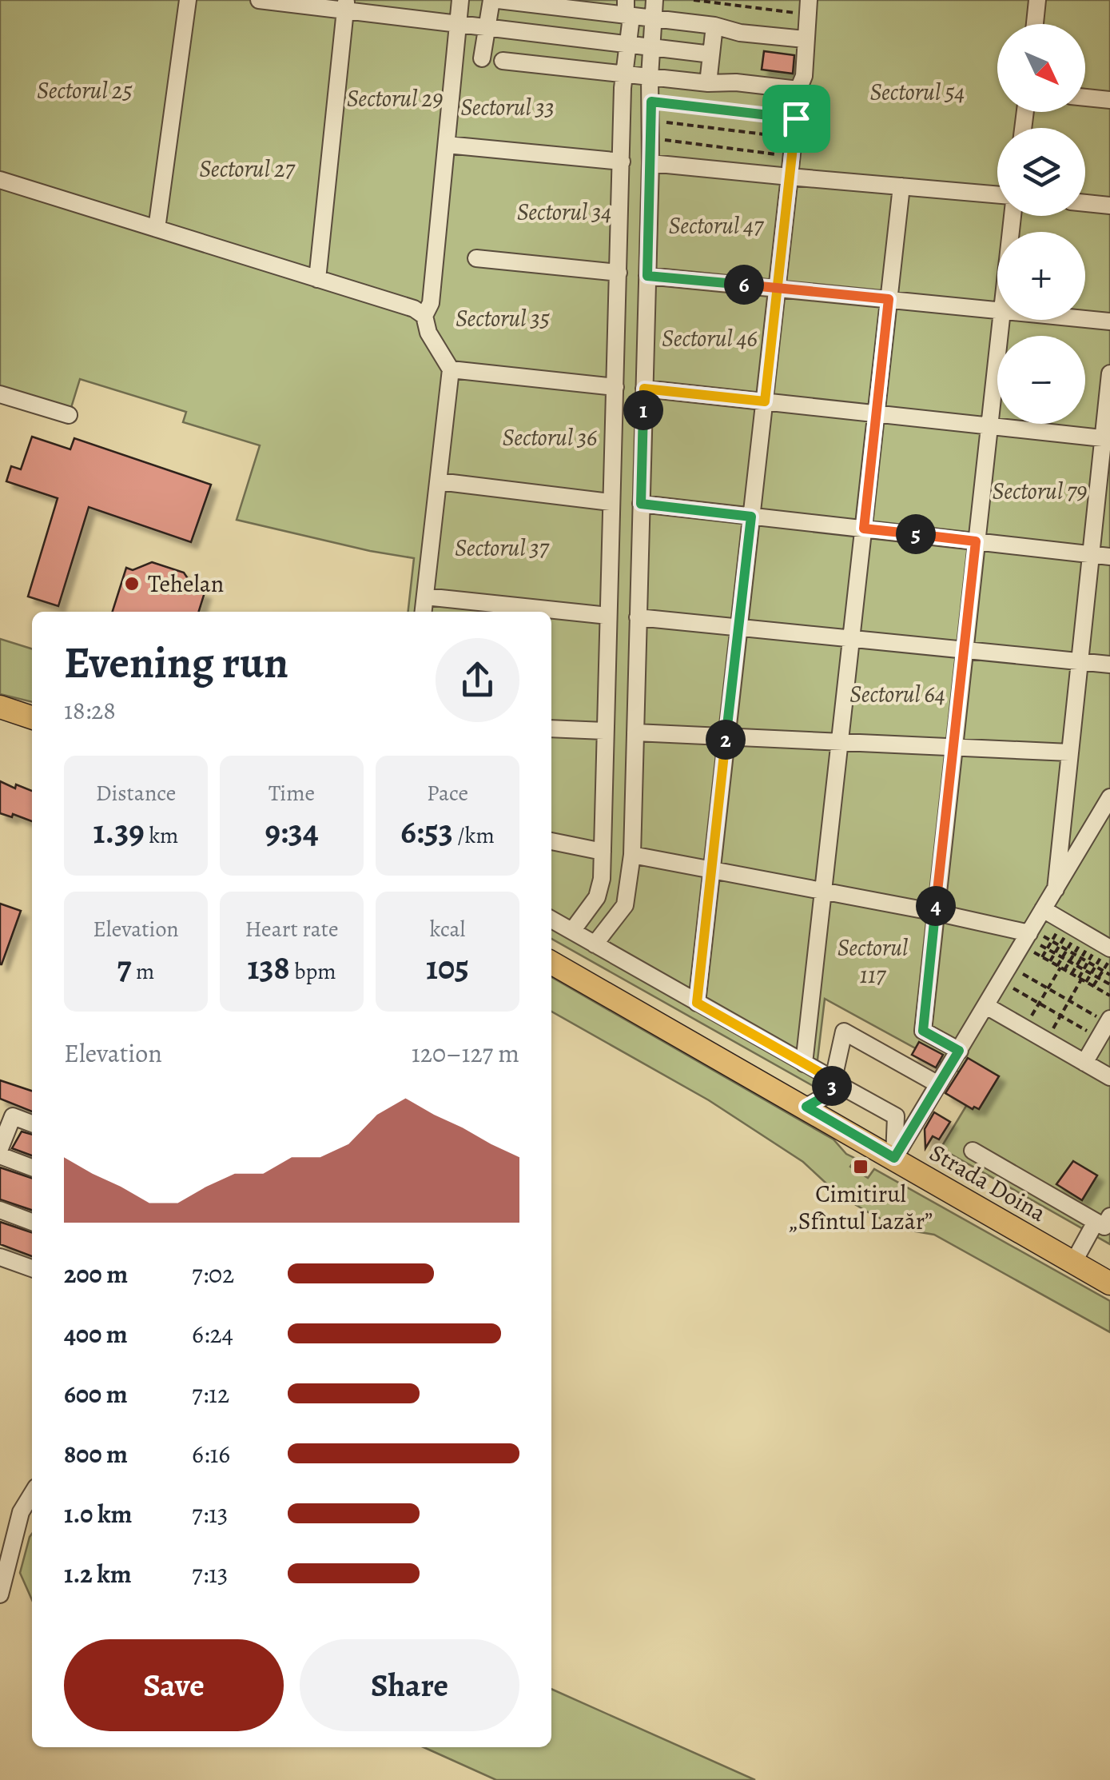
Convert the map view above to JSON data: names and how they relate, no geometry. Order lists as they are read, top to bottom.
{
  "streets": {
    "main road": ["Strada Doina"]
  },
  "parks": [
    "Sectorul 25",
    "Sectorul 54",
    "Sectorul 29",
    "Sectorul 33",
    "Sectorul 27",
    "Sectorul 34",
    "Sectorul 47",
    "Sectorul 35",
    "Sectorul 46",
    "Sectorul 36",
    "Sectorul 79",
    "Sectorul 37",
    "Sectorul 64",
    "Sectorul 117"
  ],
  "places": {
    "other": ["Tehelan"],
    "transit": ["Cimitirul „Sfîntul Lazăr”"]
  },
  "north": "bottom right",
  "page": {
    "map_buttons": ["+", "−"],
    "pins": [
      "6",
      "1",
      "5",
      "2",
      "4",
      "3"
    ],
    "heading": ["Evening run", "18:28"],
    "stats": [
      ["Distance", "1.39 km"],
      ["Time", "9:34"],
      ["Pace", "6:53 /km"],
      ["Elevation", "7 m"],
      ["Heart rate", "138 bpm"],
      ["kcal", "105"]
    ],
    "chart": ["Elevation", "120–127 m"],
    "list": [
      {
        "name": "200 m",
        "note": "7:02"
      },
      {
        "name": "400 m",
        "note": "6:24"
      },
      {
        "name": "600 m",
        "note": "7:12"
      },
      {
        "name": "800 m",
        "note": "6:16"
      },
      {
        "name": "1.0 km",
        "note": "7:13"
      },
      {
        "name": "1.2 km",
        "note": "7:13"
      }
    ],
    "buttons": ["Save", "Share"]
  }
}
